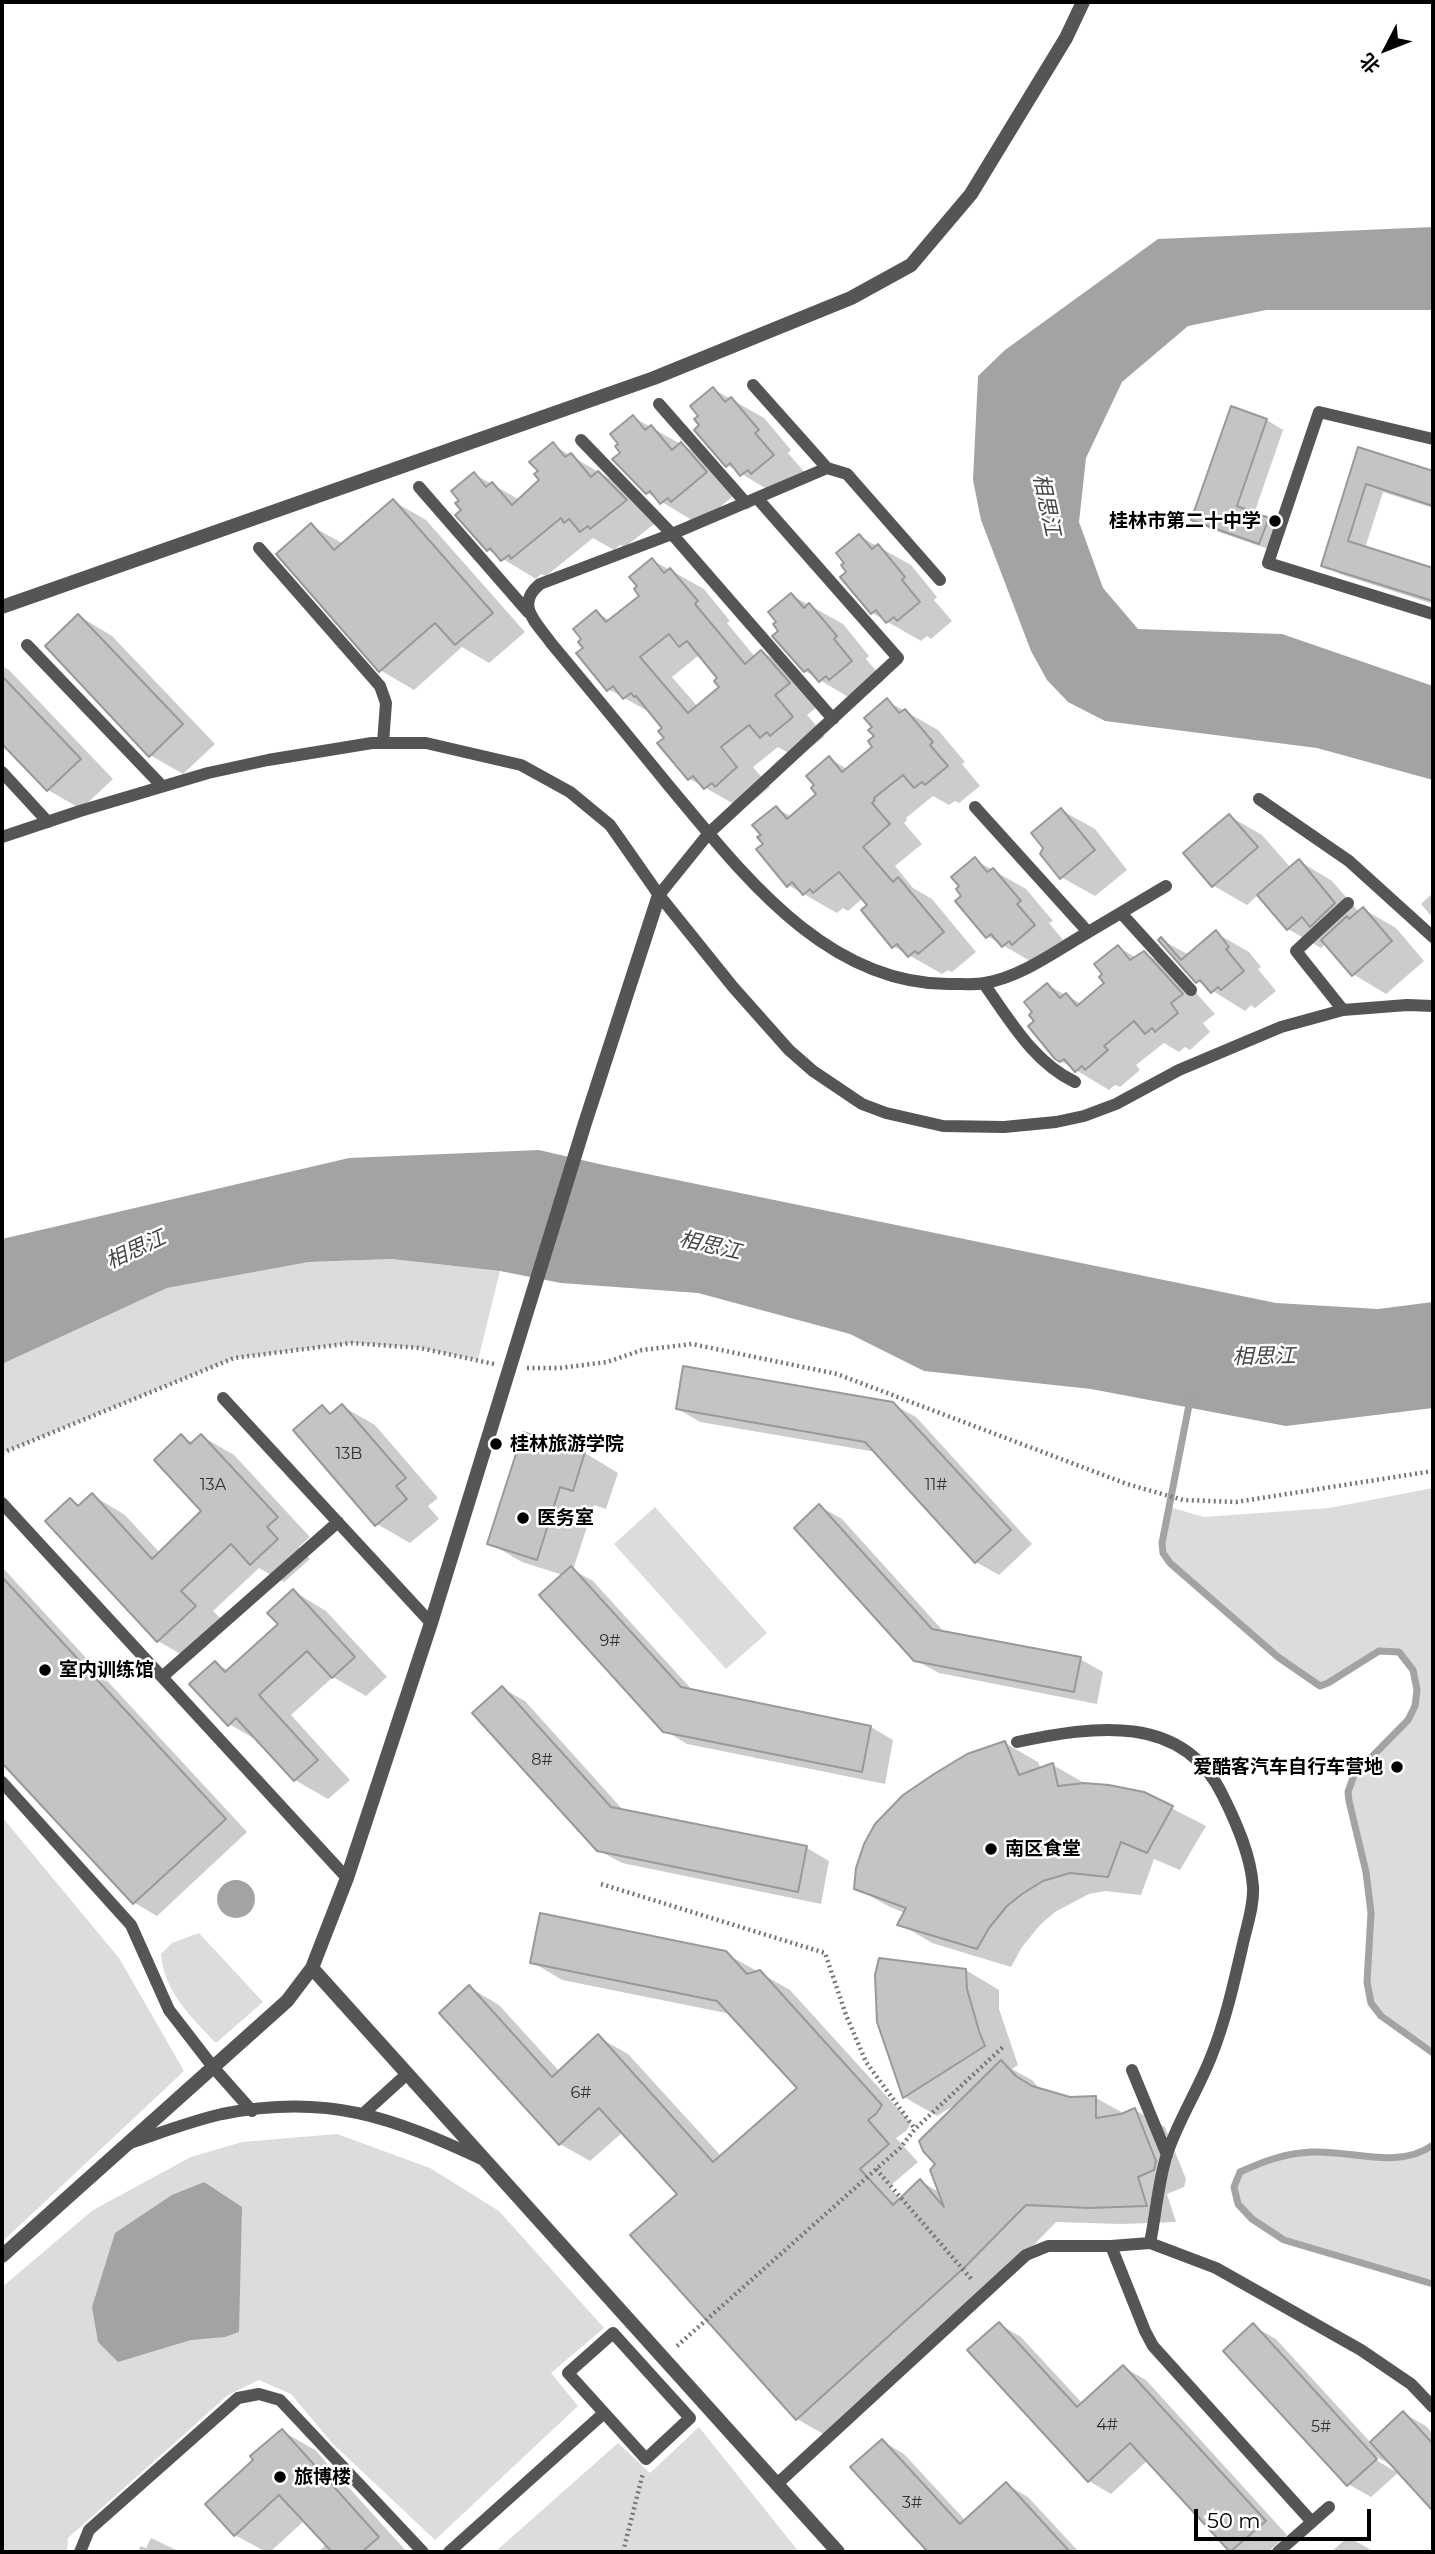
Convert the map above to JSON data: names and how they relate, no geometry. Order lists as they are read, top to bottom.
{
  "water": ["相思江"],
  "places": [
    "桂林市第二十中学",
    "桂林旅游学院",
    "医务室",
    "室内训练馆",
    "爱酷客汽车自行车营地",
    "南区食堂",
    "旅博楼"
  ],
  "house_numbers": [
    "13B",
    "13A",
    "11#",
    "9#",
    "8#",
    "6#",
    "4#",
    "5#",
    "3#"
  ],
  "scale_bar": "50 m",
  "north": "bottom left"
}
